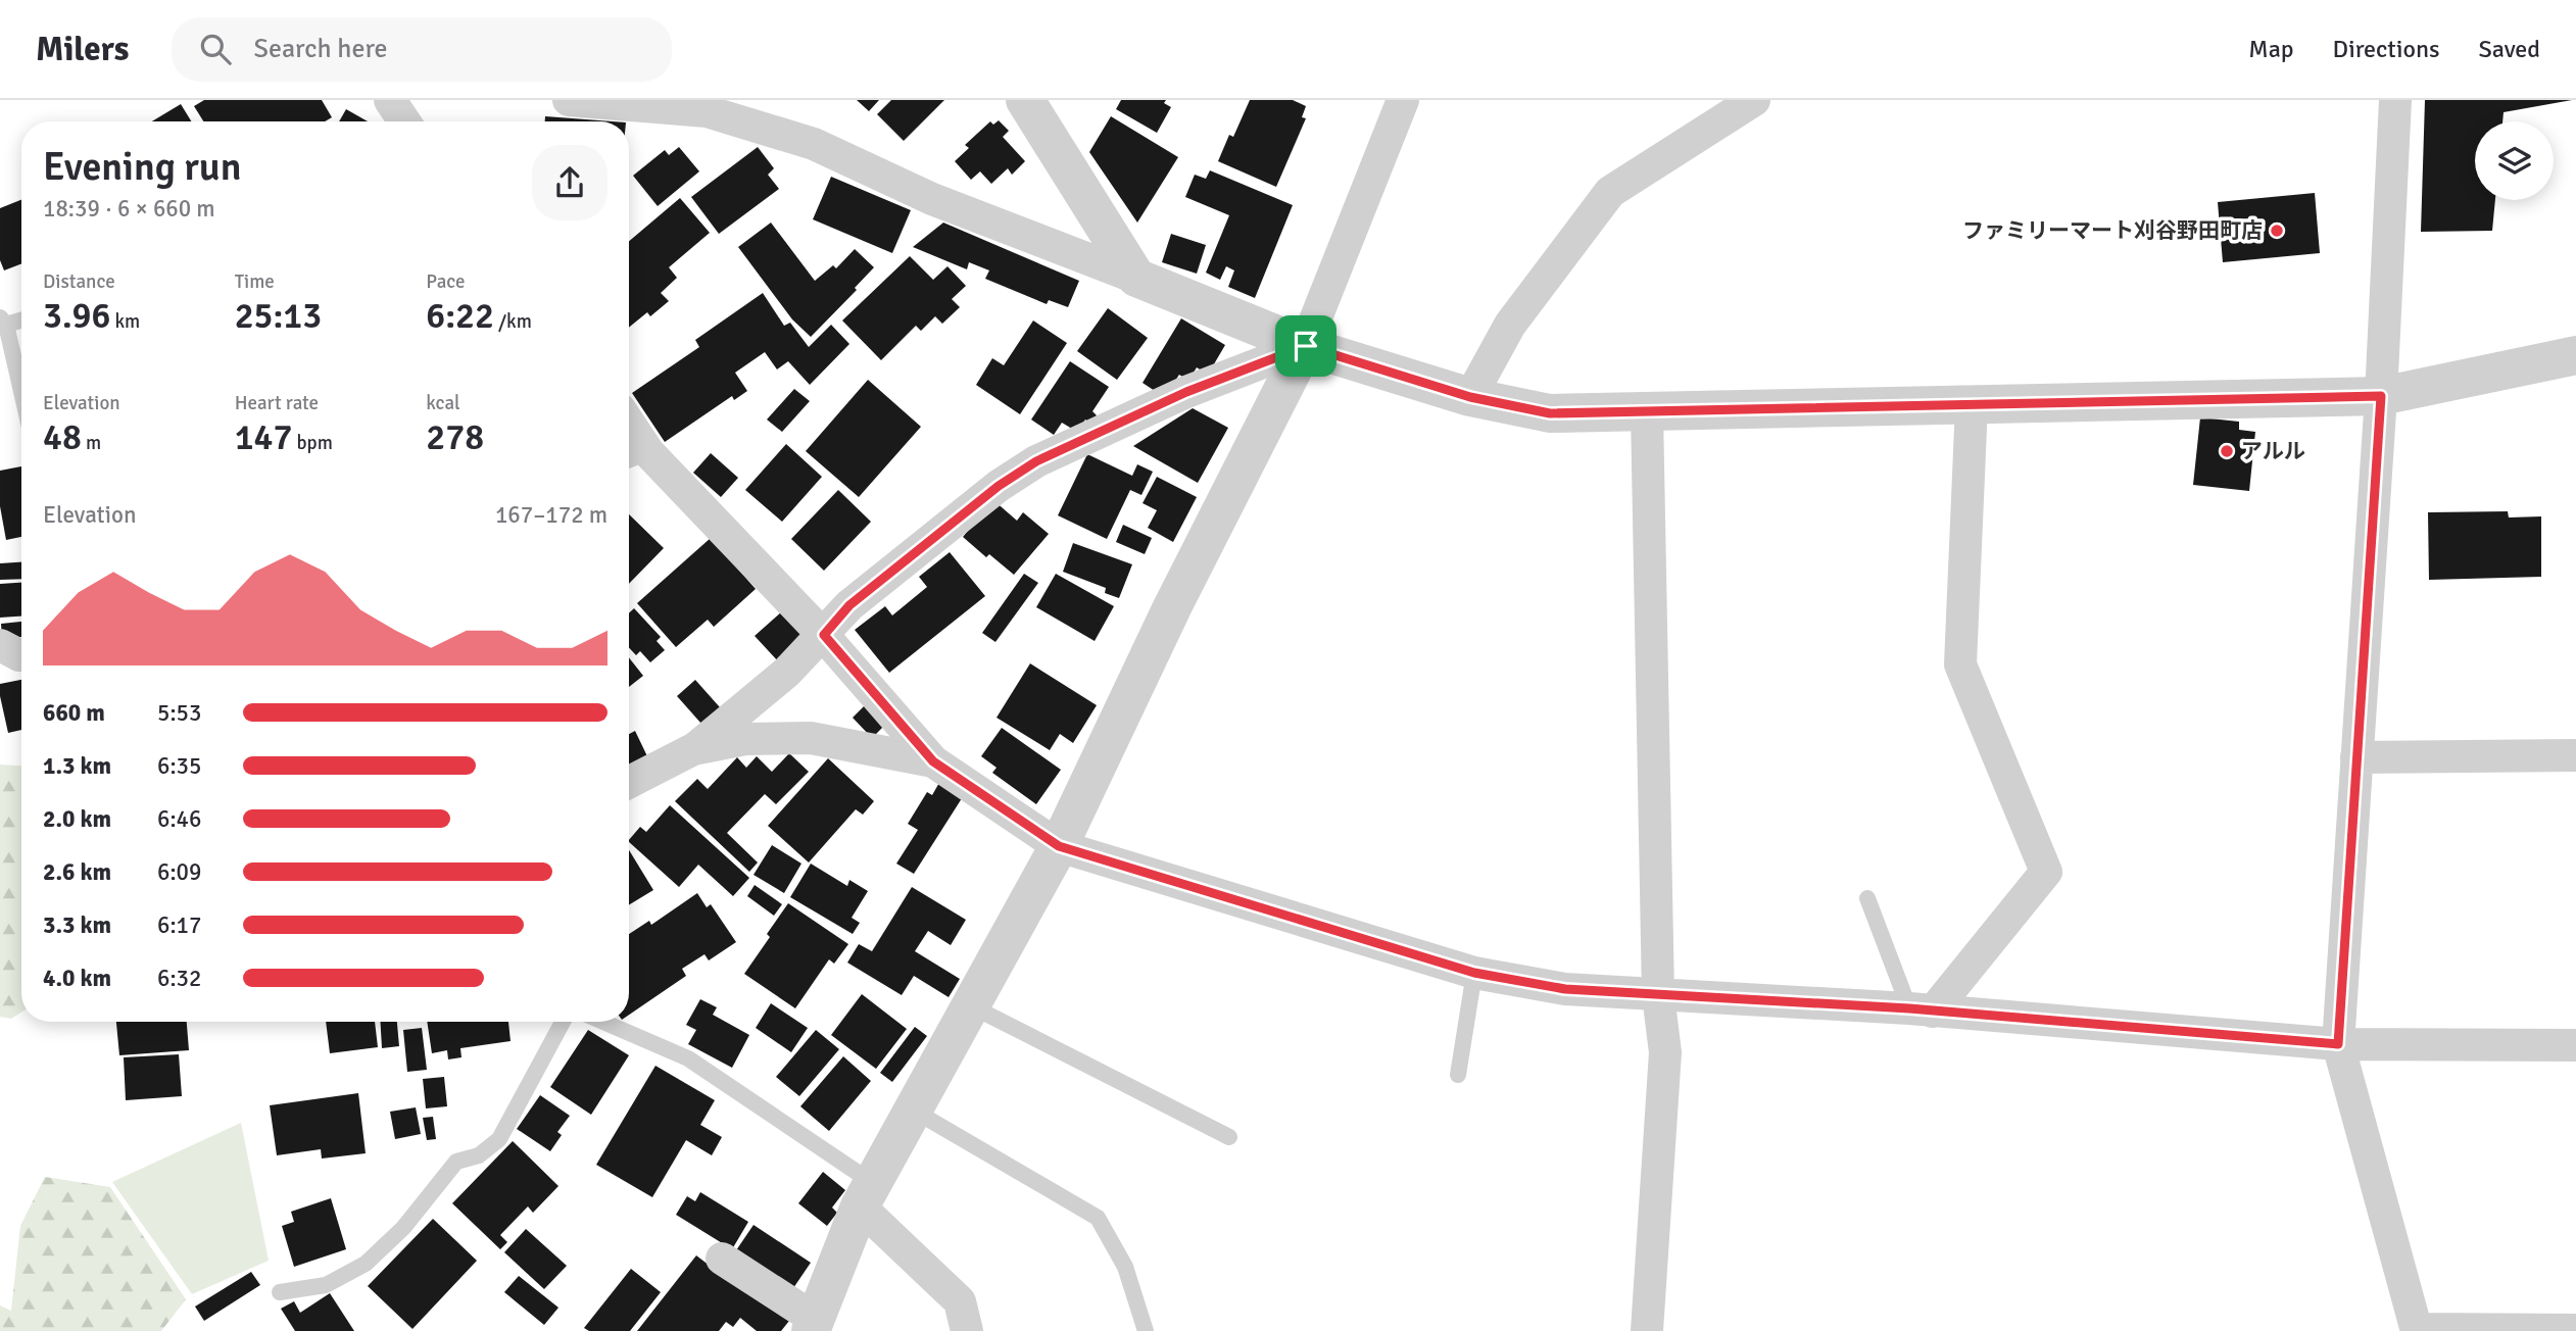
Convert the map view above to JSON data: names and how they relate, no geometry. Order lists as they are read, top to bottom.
{
  "places": ["ファミリーマート刈谷野田町店", "アルル"],
  "page": {
    "header": "Milers",
    "search": "Search here",
    "nav": ["Map", "Directions", "Saved"],
    "heading": ["Evening run", "18:39 · 6 × 660 m"],
    "stats": [
      ["Distance", "3.96 km"],
      ["Time", "25:13"],
      ["Pace", "6:22 /km"],
      ["Elevation", "48 m"],
      ["Heart rate", "147 bpm"],
      ["kcal", "278"]
    ],
    "chart": ["Elevation", "167–172 m"],
    "list": [
      {
        "name": "660 m",
        "note": "5:53"
      },
      {
        "name": "1.3 km",
        "note": "6:35"
      },
      {
        "name": "2.0 km",
        "note": "6:46"
      },
      {
        "name": "2.6 km",
        "note": "6:09"
      },
      {
        "name": "3.3 km",
        "note": "6:17"
      },
      {
        "name": "4.0 km",
        "note": "6:32"
      }
    ]
  }
}
